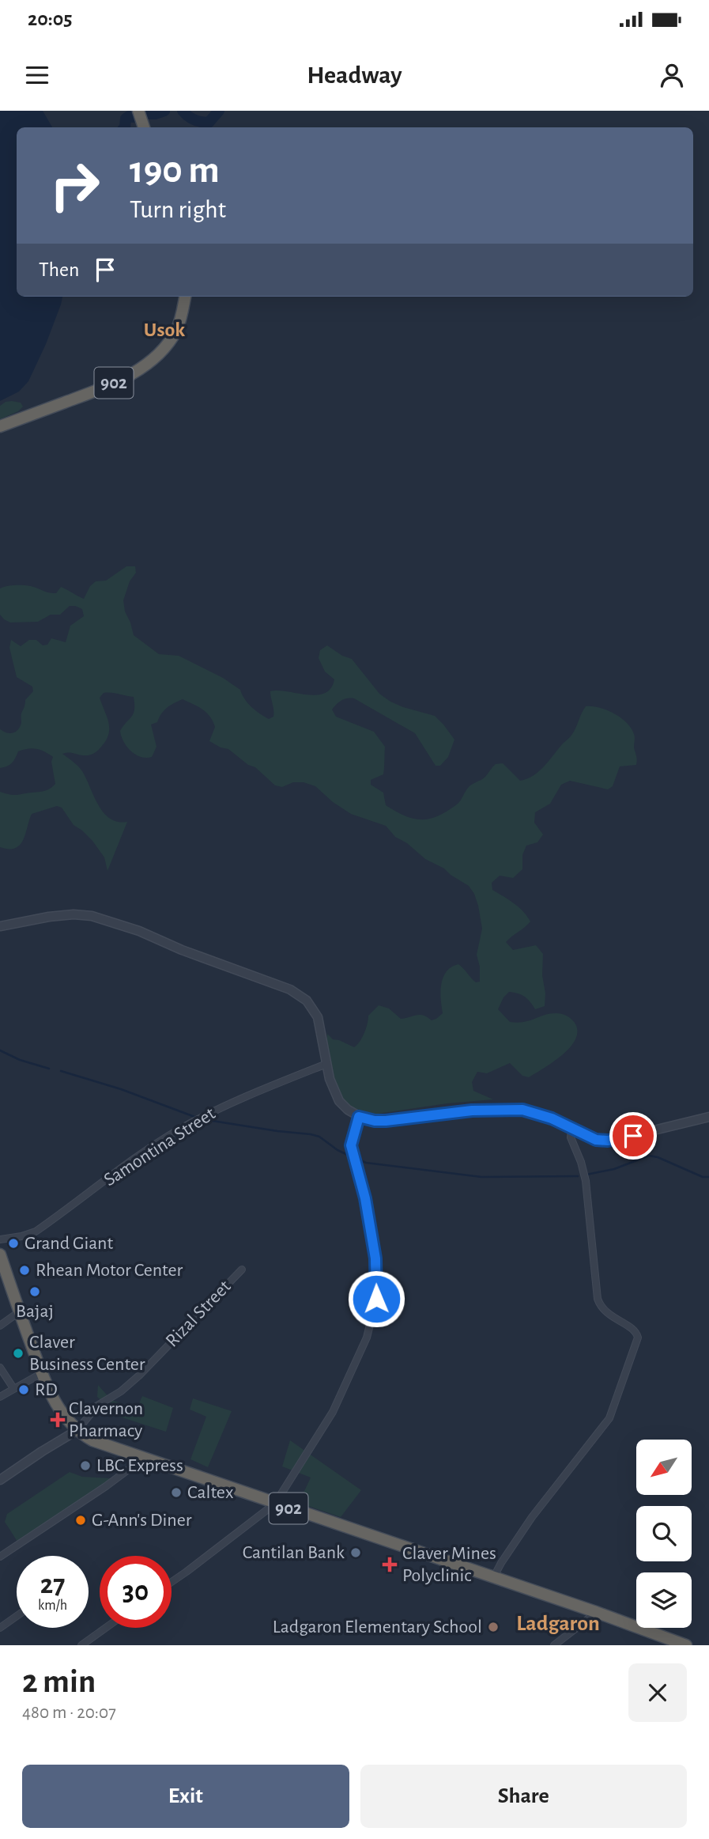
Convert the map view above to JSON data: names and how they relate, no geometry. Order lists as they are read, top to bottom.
{
  "streets": {
    "highway": ["902"],
    "street": ["Samontina Street", "Rizal Street"]
  },
  "crossings": [
    ["902", "Rizal Street"]
  ],
  "districts": ["Usok", "Ladgaron"],
  "places": {
    "other": [
      "Grand Giant",
      "Rhean Motor Center",
      "Bajaj",
      "Claver Business Center",
      "RD",
      "LBC Express",
      "Caltex",
      "G-Ann's Diner",
      "Cantilan Bank",
      "Ladgaron Elementary School"
    ],
    "health": ["Clavernon Pharmacy", "Claver Mines Polyclinic"]
  },
  "north": "bottom left",
  "page": {
    "status": "20:05",
    "header": "Headway",
    "turn": ["190 m", "Turn right"],
    "then": "Then",
    "speed": "27 km/h",
    "limit": "30",
    "heading": ["2 min", "480 m · 20:07"],
    "buttons": ["Exit", "Share"]
  }
}
